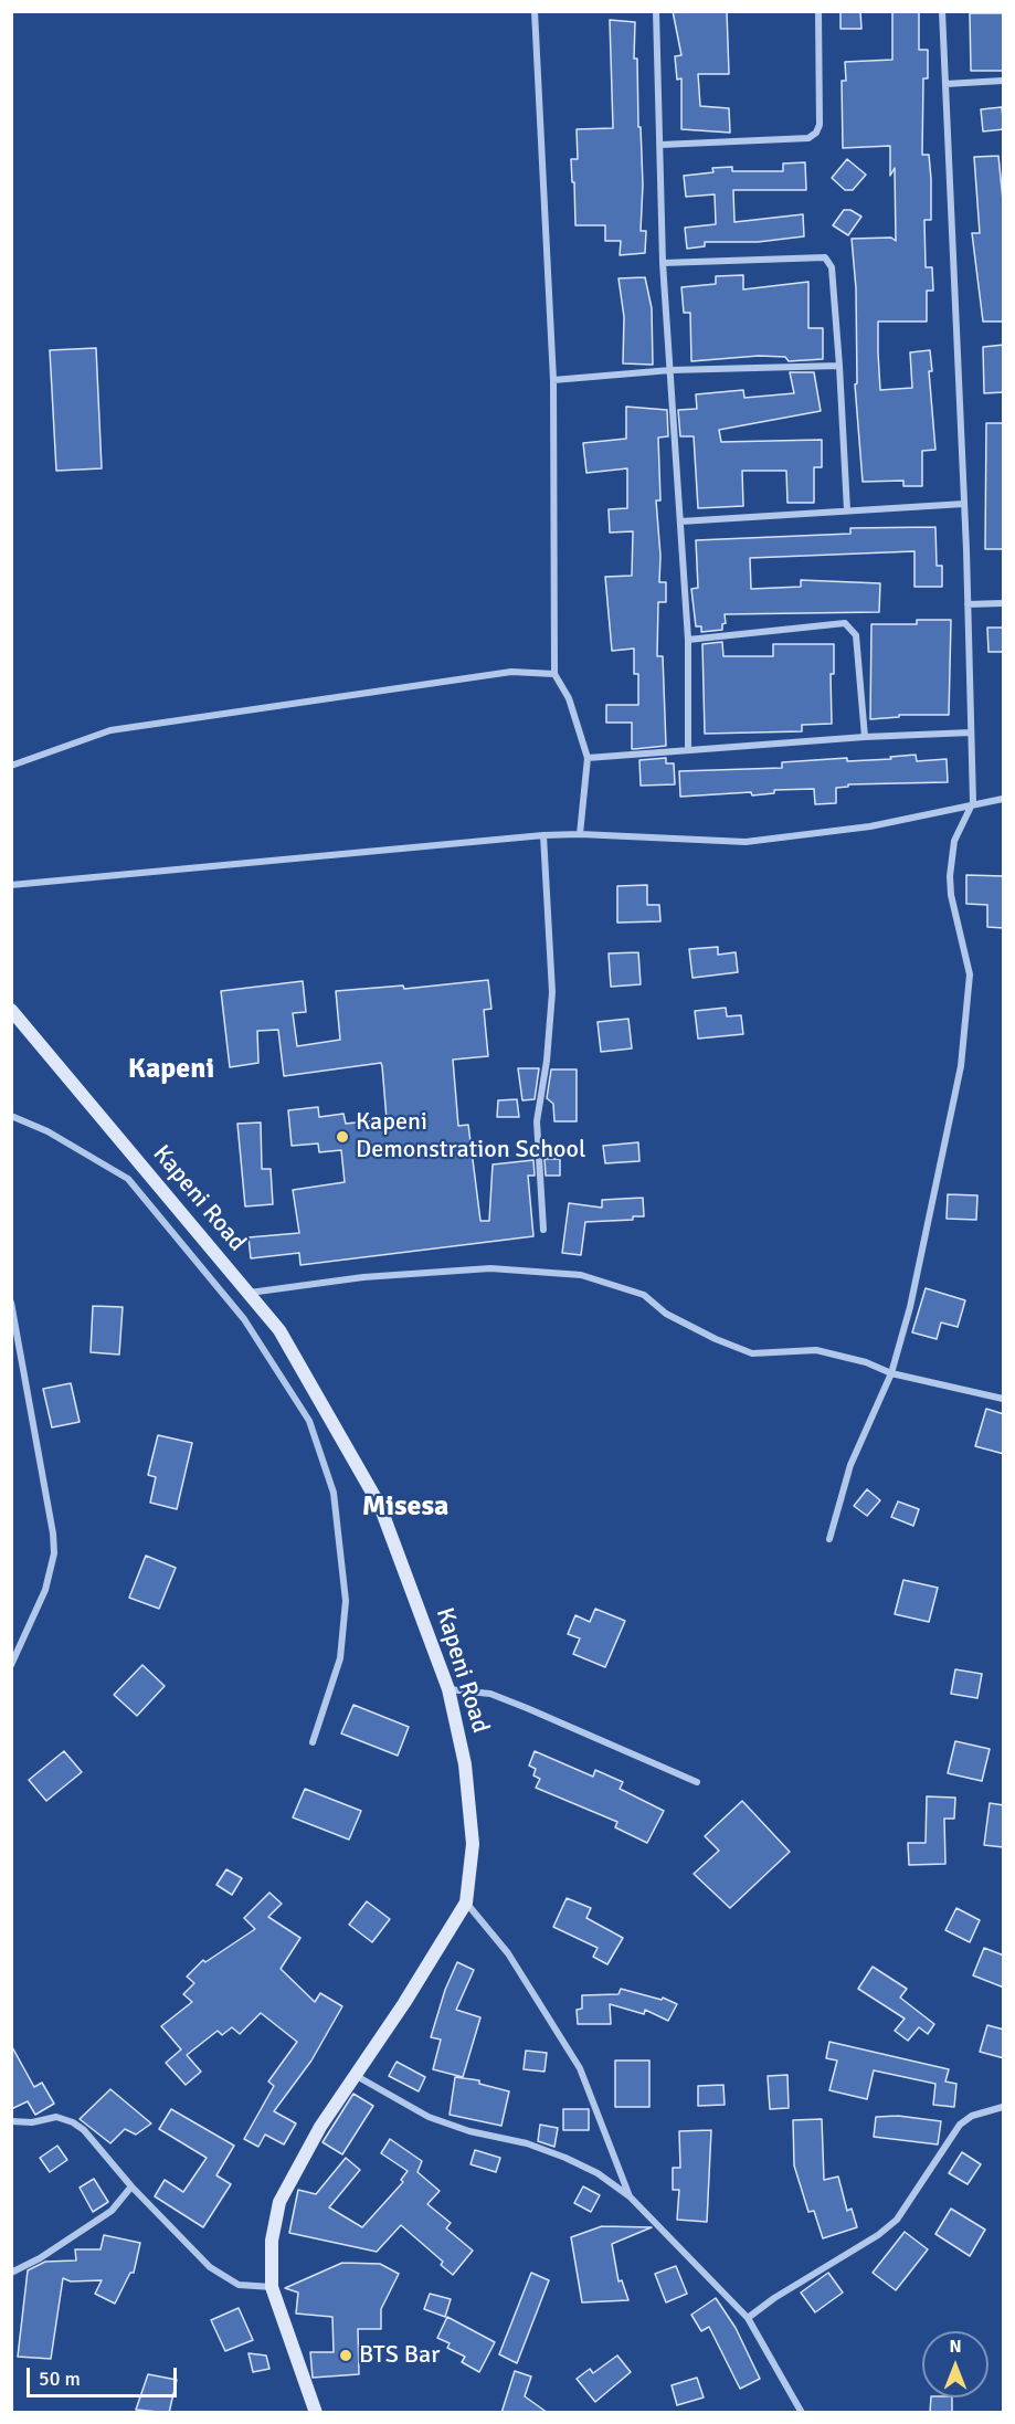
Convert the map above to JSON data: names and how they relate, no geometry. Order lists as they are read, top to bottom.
{
  "streets": {
    "main road": ["Kapeni Road"]
  },
  "districts": ["Kapeni", "Misesa"],
  "places": ["Kapeni Demonstration School", "BTS Bar"],
  "scale_bar": "50 m",
  "north": "top"
}
